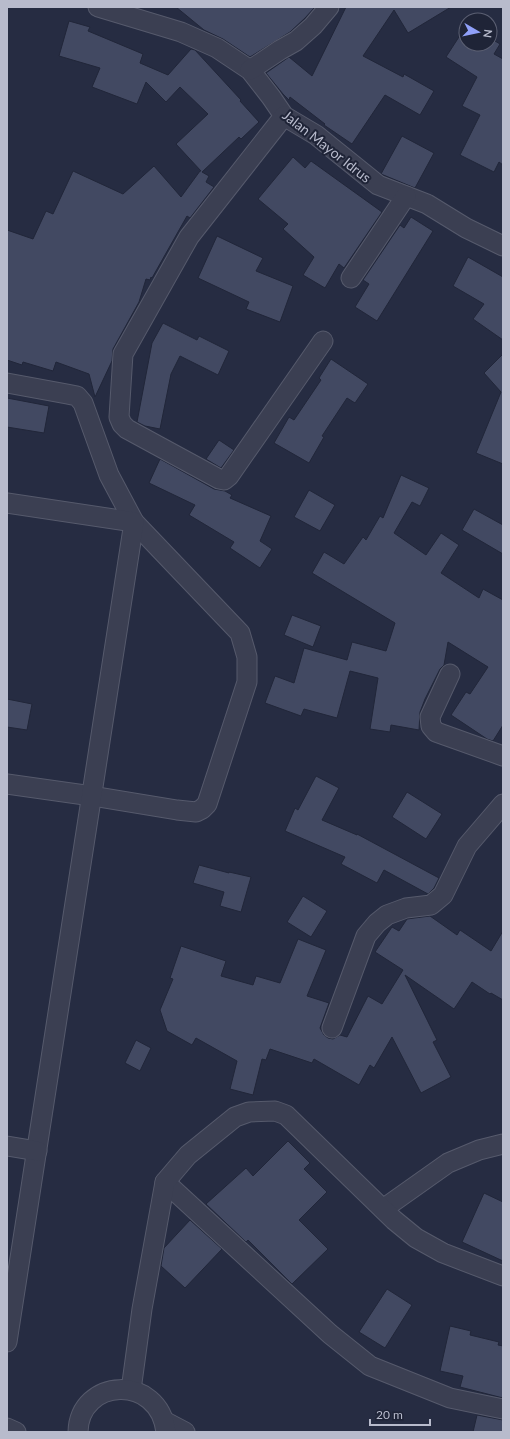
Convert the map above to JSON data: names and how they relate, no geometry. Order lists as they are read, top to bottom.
{
  "streets": {
    "street": ["Jalan Mayor Idrus"]
  },
  "scale_bar": "20 m",
  "north": "right"
}
